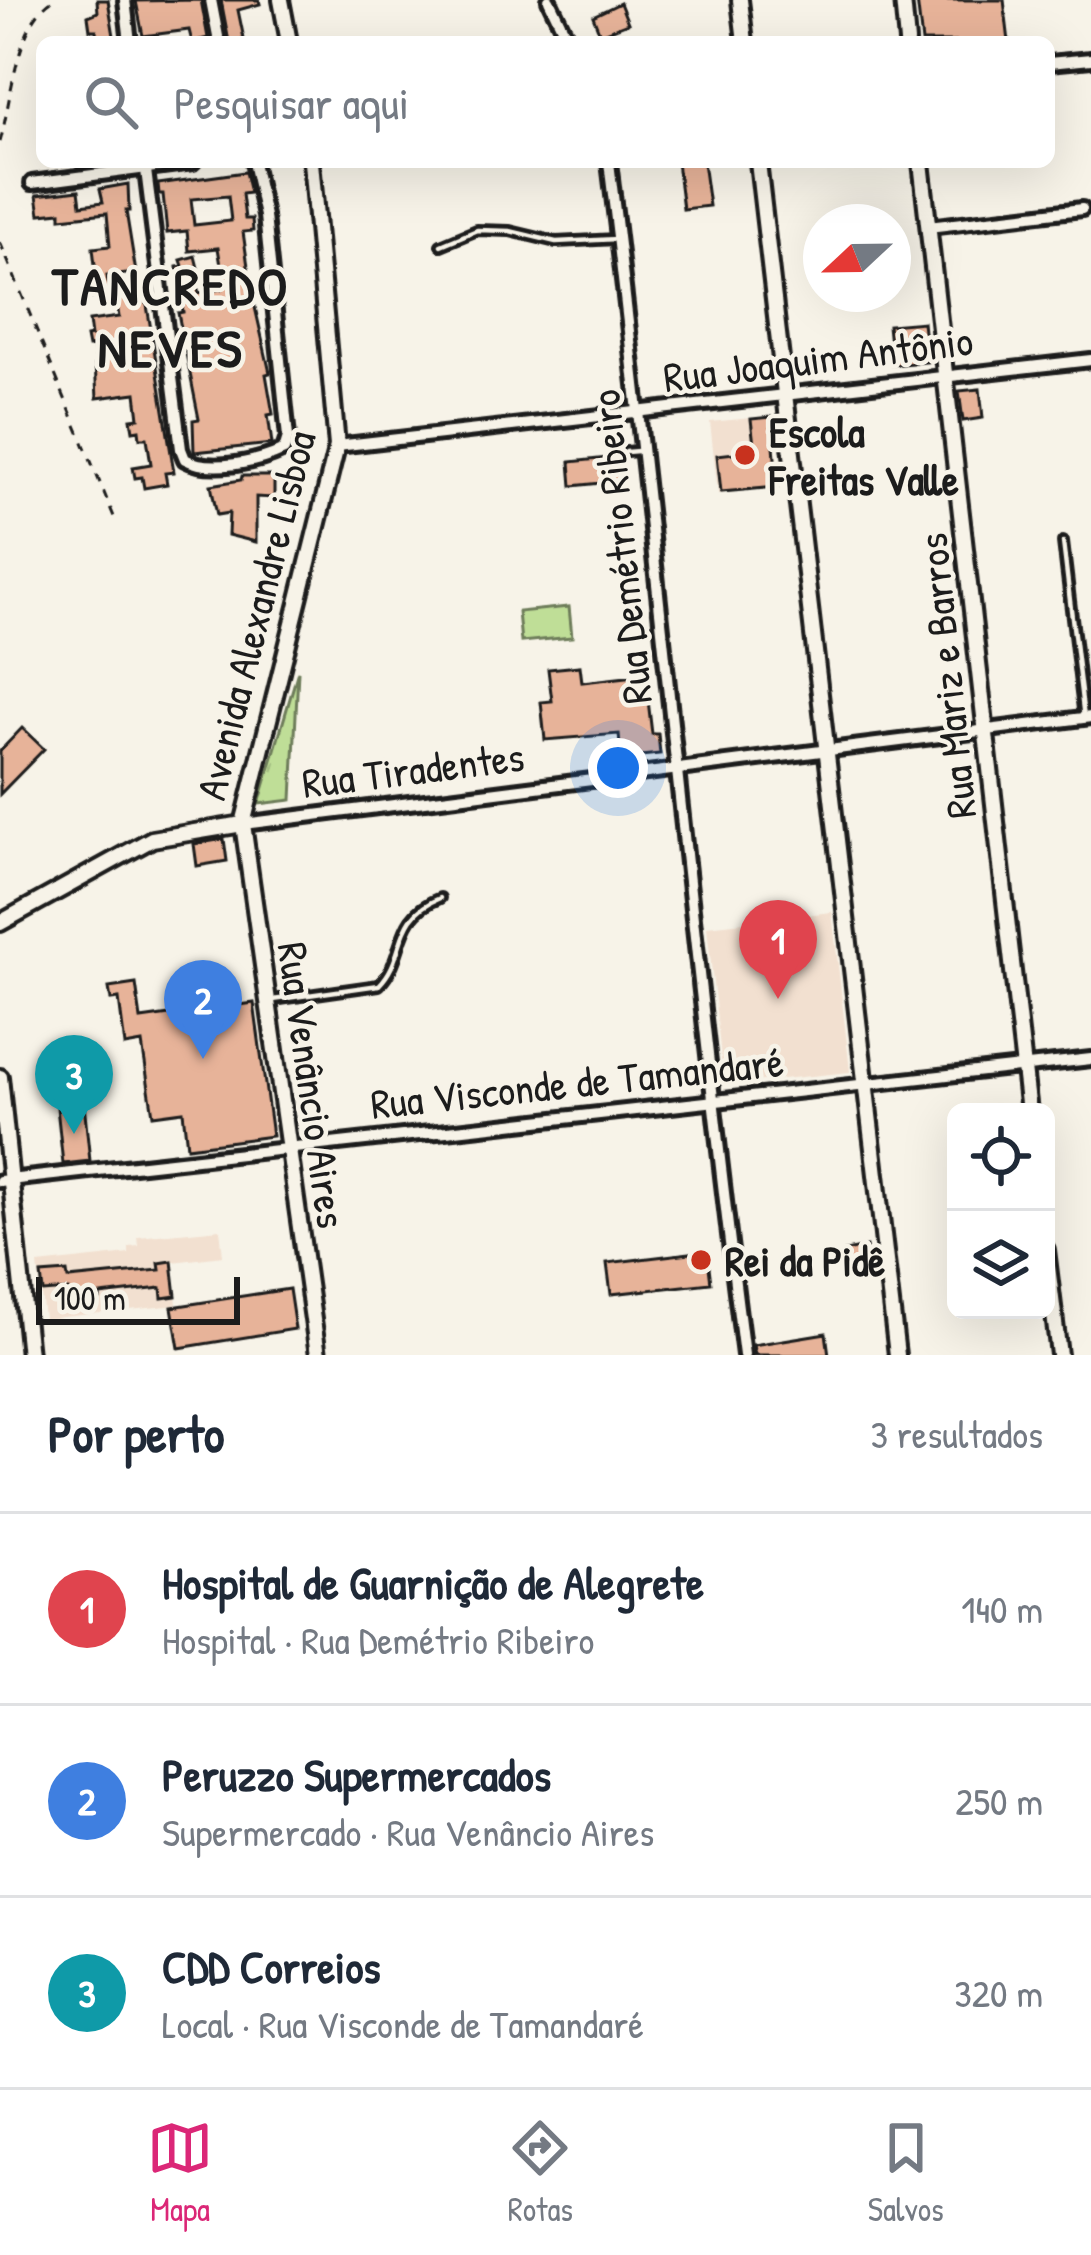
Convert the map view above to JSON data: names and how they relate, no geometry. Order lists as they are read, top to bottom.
{
  "streets": {
    "street": [
      "Rua Joaquim Antônio",
      "Rua Demétrio Ribeiro",
      "Avenida Alexandre Lisboa",
      "Rua Mariz e Barros",
      "Rua Tiradentes",
      "Rua Visconde de Tamandaré",
      "Rua Venâncio Aires"
    ]
  },
  "crossings": [
    ["Rua Joaquim Antônio", "Rua Demétrio Ribeiro"],
    ["Rua Joaquim Antônio", "Avenida Alexandre Lisboa"],
    ["Rua Joaquim Antônio", "Rua Mariz e Barros"],
    ["Rua Demétrio Ribeiro", "Rua Tiradentes"],
    ["Rua Demétrio Ribeiro", "Rua Visconde de Tamandaré"],
    ["Avenida Alexandre Lisboa", "Rua Tiradentes"],
    ["Avenida Alexandre Lisboa", "Rua Venâncio Aires"],
    ["Rua Mariz e Barros", "Rua Tiradentes"],
    ["Rua Mariz e Barros", "Rua Visconde de Tamandaré"],
    ["Rua Tiradentes", "Rua Venâncio Aires"],
    ["Rua Visconde de Tamandaré", "Rua Venâncio Aires"]
  ],
  "districts": ["TANCREDO NEVES"],
  "places": ["Escola Freitas Valle", "Rei da Pidê"],
  "scale_bar": "100 m",
  "north": "left",
  "page": {
    "search": "Pesquisar aqui",
    "pins": ["1", "2", "3"],
    "scale": "100 m",
    "heading": ["Por perto", "3 resultados"],
    "list": [
      {
        "mark": "1",
        "name": "Hospital de Guarnição de Alegrete",
        "note": "Hospital · Rua Demétrio Ribeiro",
        "value": "140 m"
      },
      {
        "mark": "2",
        "name": "Peruzzo Supermercados",
        "note": "Supermercado · Rua Venâncio Aires",
        "value": "250 m"
      },
      {
        "mark": "3",
        "name": "CDD Correios",
        "note": "Local · Rua Visconde de Tamandaré",
        "value": "320 m"
      }
    ],
    "nav": ["Mapa", "Rotas", "Salvos"]
  }
}
